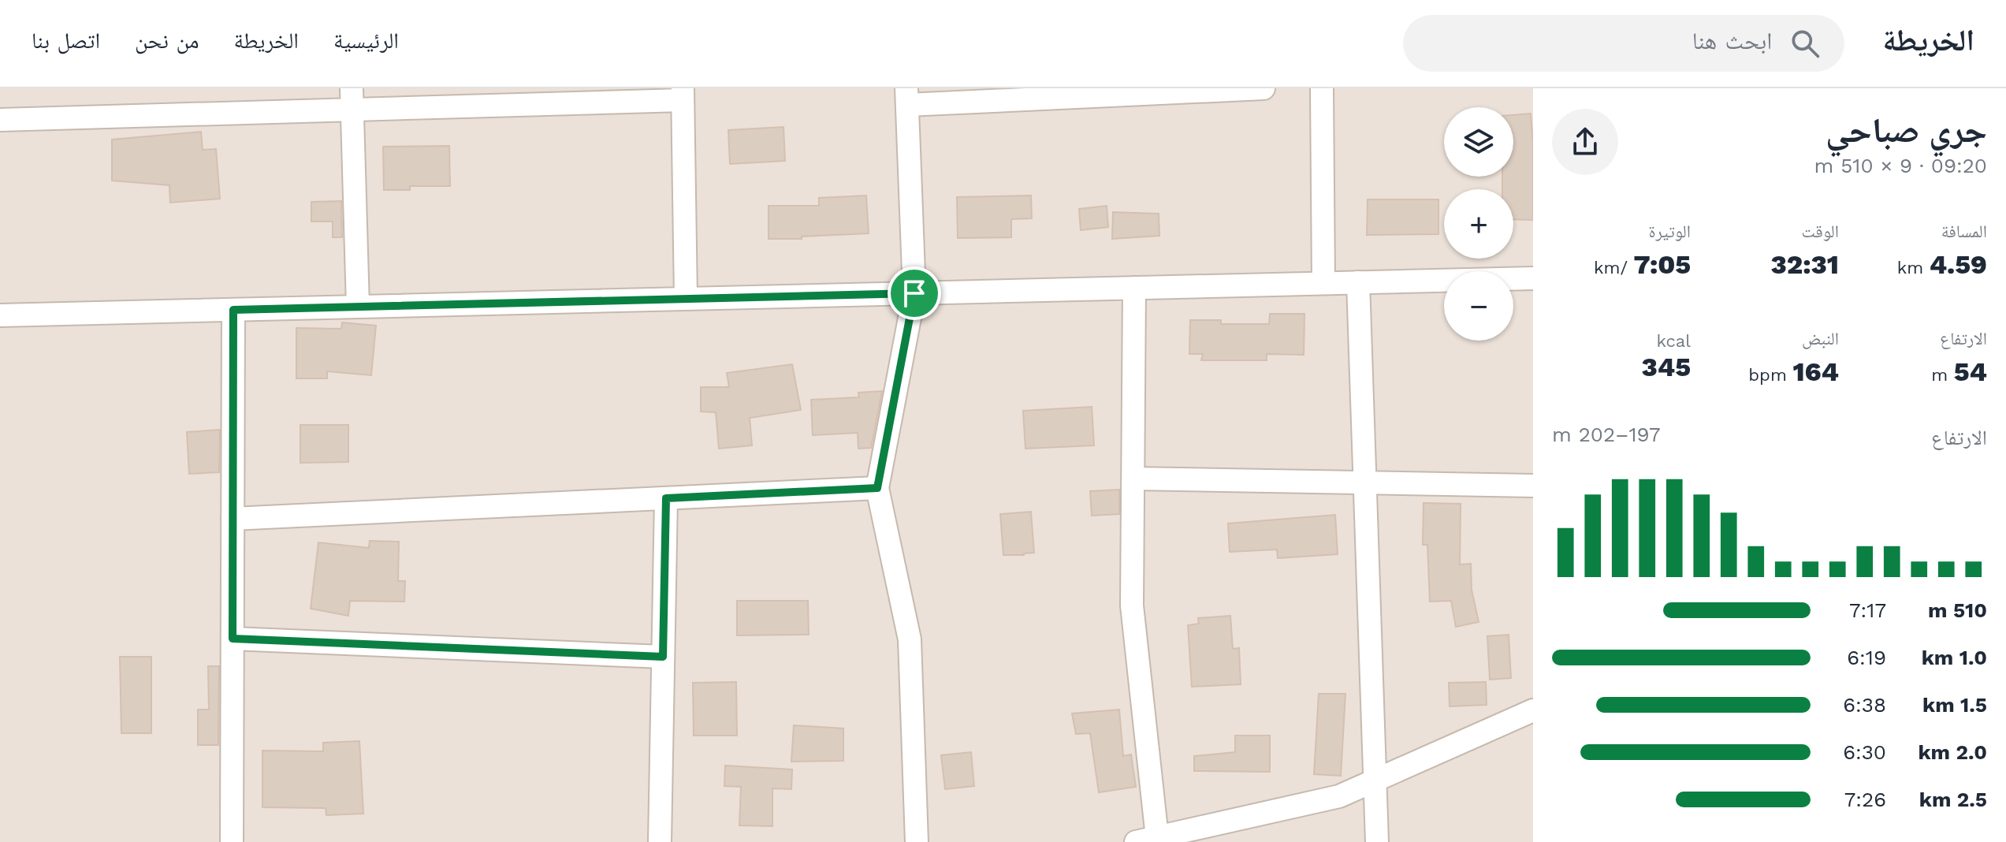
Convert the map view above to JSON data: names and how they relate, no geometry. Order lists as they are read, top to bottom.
{
  "page": {
    "header": "الخريطة",
    "search": "ابحث هنا",
    "nav": [
      "الرئيسية",
      "الخريطة",
      "من نحن",
      "اتصل بنا"
    ],
    "heading": ["جري صباحي", "09:20 · 9 × 510 m"],
    "map_buttons": ["+", "−"],
    "stats": [
      ["المسافة", "4.59 km"],
      ["الوقت", "32:31"],
      ["الوتيرة", "7:05 /km"],
      ["الارتفاع", "54 m"],
      ["النبض", "164 bpm"],
      ["kcal", "345"]
    ],
    "chart": ["الارتفاع", "197–202 m"],
    "list": [
      {
        "name": "510 m",
        "note": "7:17"
      },
      {
        "name": "1.0 km",
        "note": "6:19"
      },
      {
        "name": "1.5 km",
        "note": "6:38"
      },
      {
        "name": "2.0 km",
        "note": "6:30"
      },
      {
        "name": "2.5 km",
        "note": "7:26"
      }
    ]
  }
}
